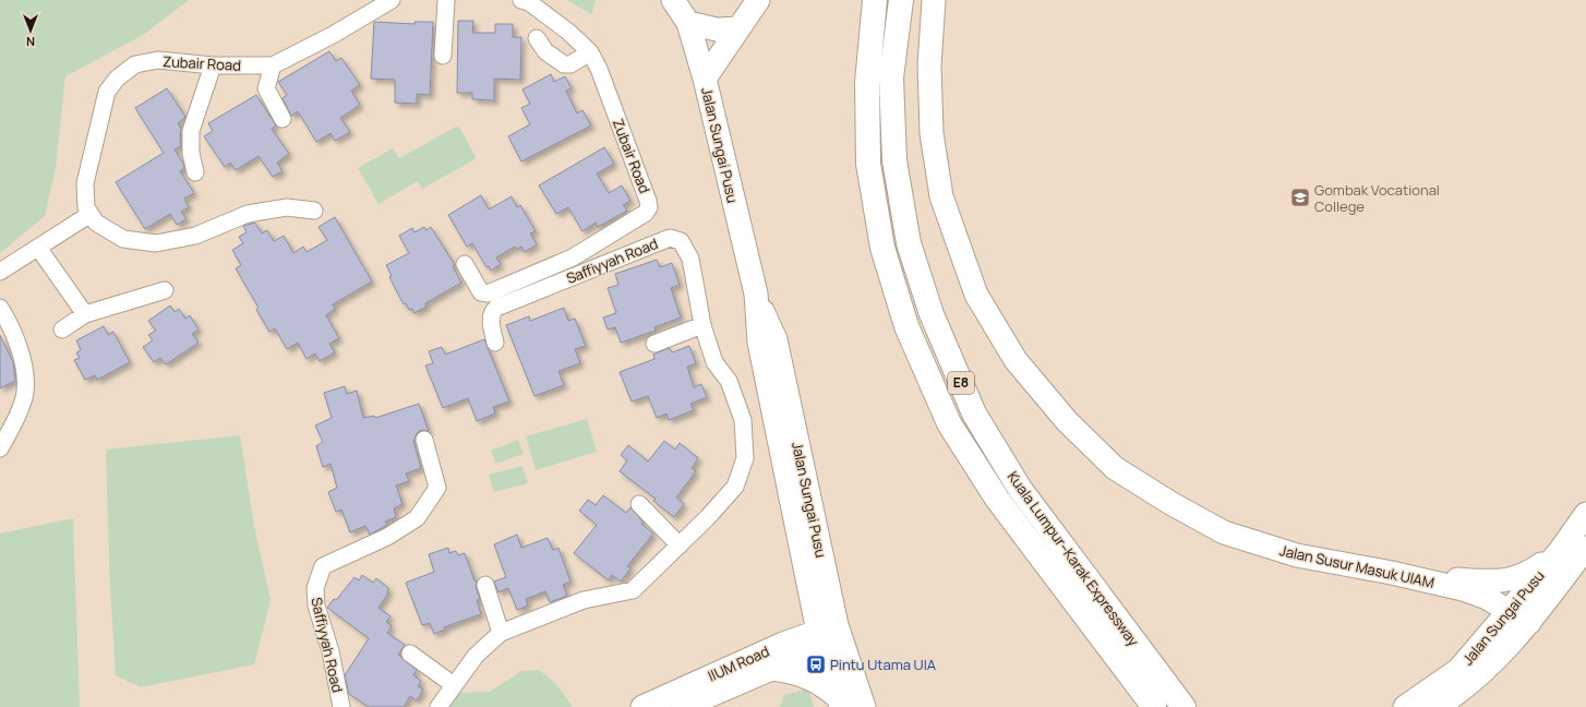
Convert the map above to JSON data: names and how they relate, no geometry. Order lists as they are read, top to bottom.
{
  "streets": {
    "highway": ["E8", "Kuala Lumpur–Karak Expressway"],
    "main road": ["Jalan Sungai Pusu", "Jalan Susur Masuk UIAM", "IIUM Road"],
    "street": ["Zubair Road", "Saffiyyah Road"]
  },
  "crossings": [
    ["Jalan Sungai Pusu", "Jalan Susur Masuk UIAM"],
    ["Jalan Sungai Pusu", "IIUM Road"]
  ],
  "places": {
    "school or university": ["Gombak Vocational College"],
    "bus stop": ["Pintu Utama UIA"]
  },
  "north": "bottom"
}
